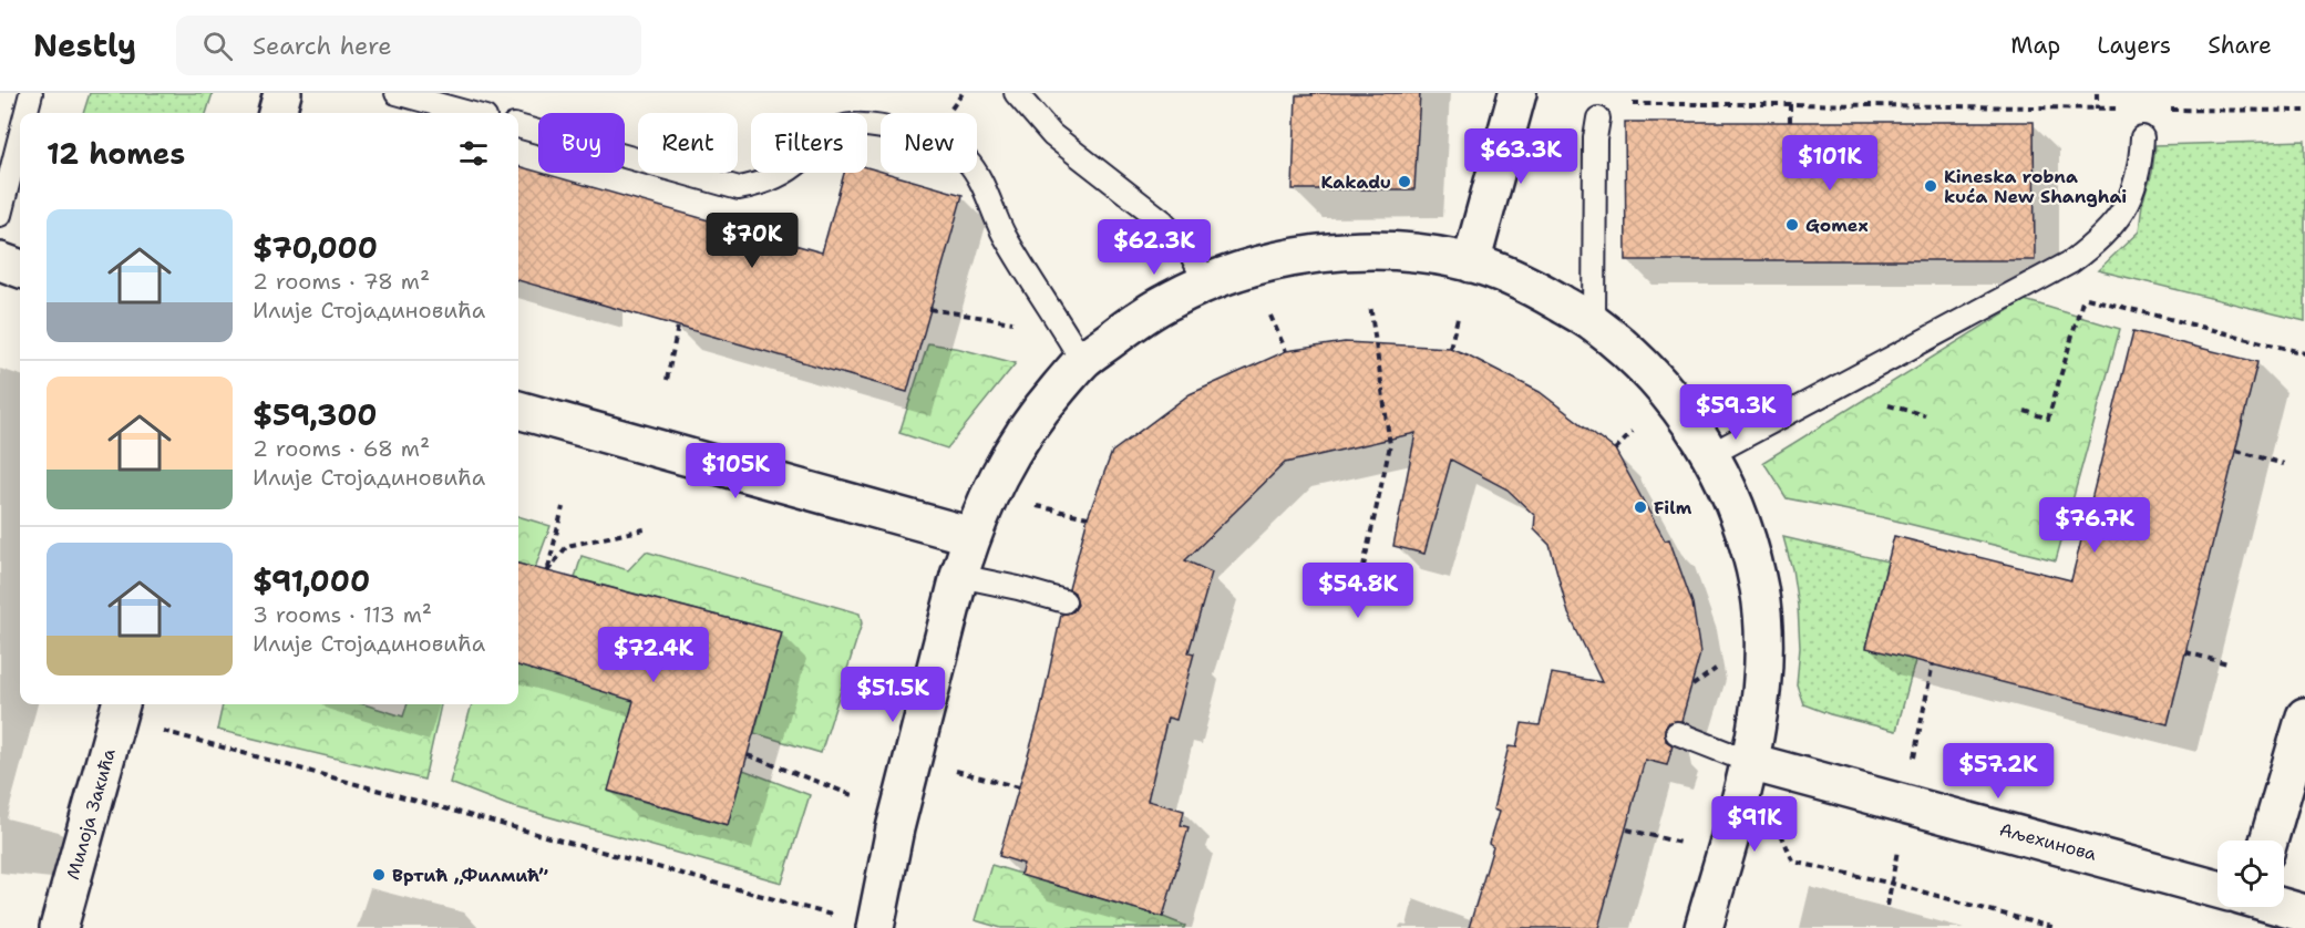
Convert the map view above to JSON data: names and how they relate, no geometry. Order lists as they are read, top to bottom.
{
  "streets": {
    "street": ["Милоја Закића", "Аљехинова"]
  },
  "places": [
    "Kakadu",
    "Kineska robna kuća New Shanghai",
    "Gomex",
    "Film",
    "Вртић „Филмић”"
  ],
  "page": {
    "header": "Nestly",
    "search": "Search here",
    "nav": ["Map", "Layers", "Share"],
    "chip": [
      "Buy",
      "Rent",
      "Filters",
      "New"
    ],
    "heading": "12 homes",
    "price": [
      "$63.3K",
      "$101K",
      "$70K",
      "$62.3K",
      "$59.3K",
      "$105K",
      "$76.7K",
      "$54.8K",
      "$72.4K",
      "$51.5K",
      "$57.2K",
      "$91K"
    ],
    "list": [
      {
        "name": "$70,000",
        "note": "2 rooms · 78 m² · Илије Стојадиновића"
      },
      {
        "name": "$59,300",
        "note": "2 rooms · 68 m² · Илије Стојадиновића"
      },
      {
        "name": "$91,000",
        "note": "3 rooms · 113 m² · Илије Стојадиновића"
      }
    ]
  }
}
